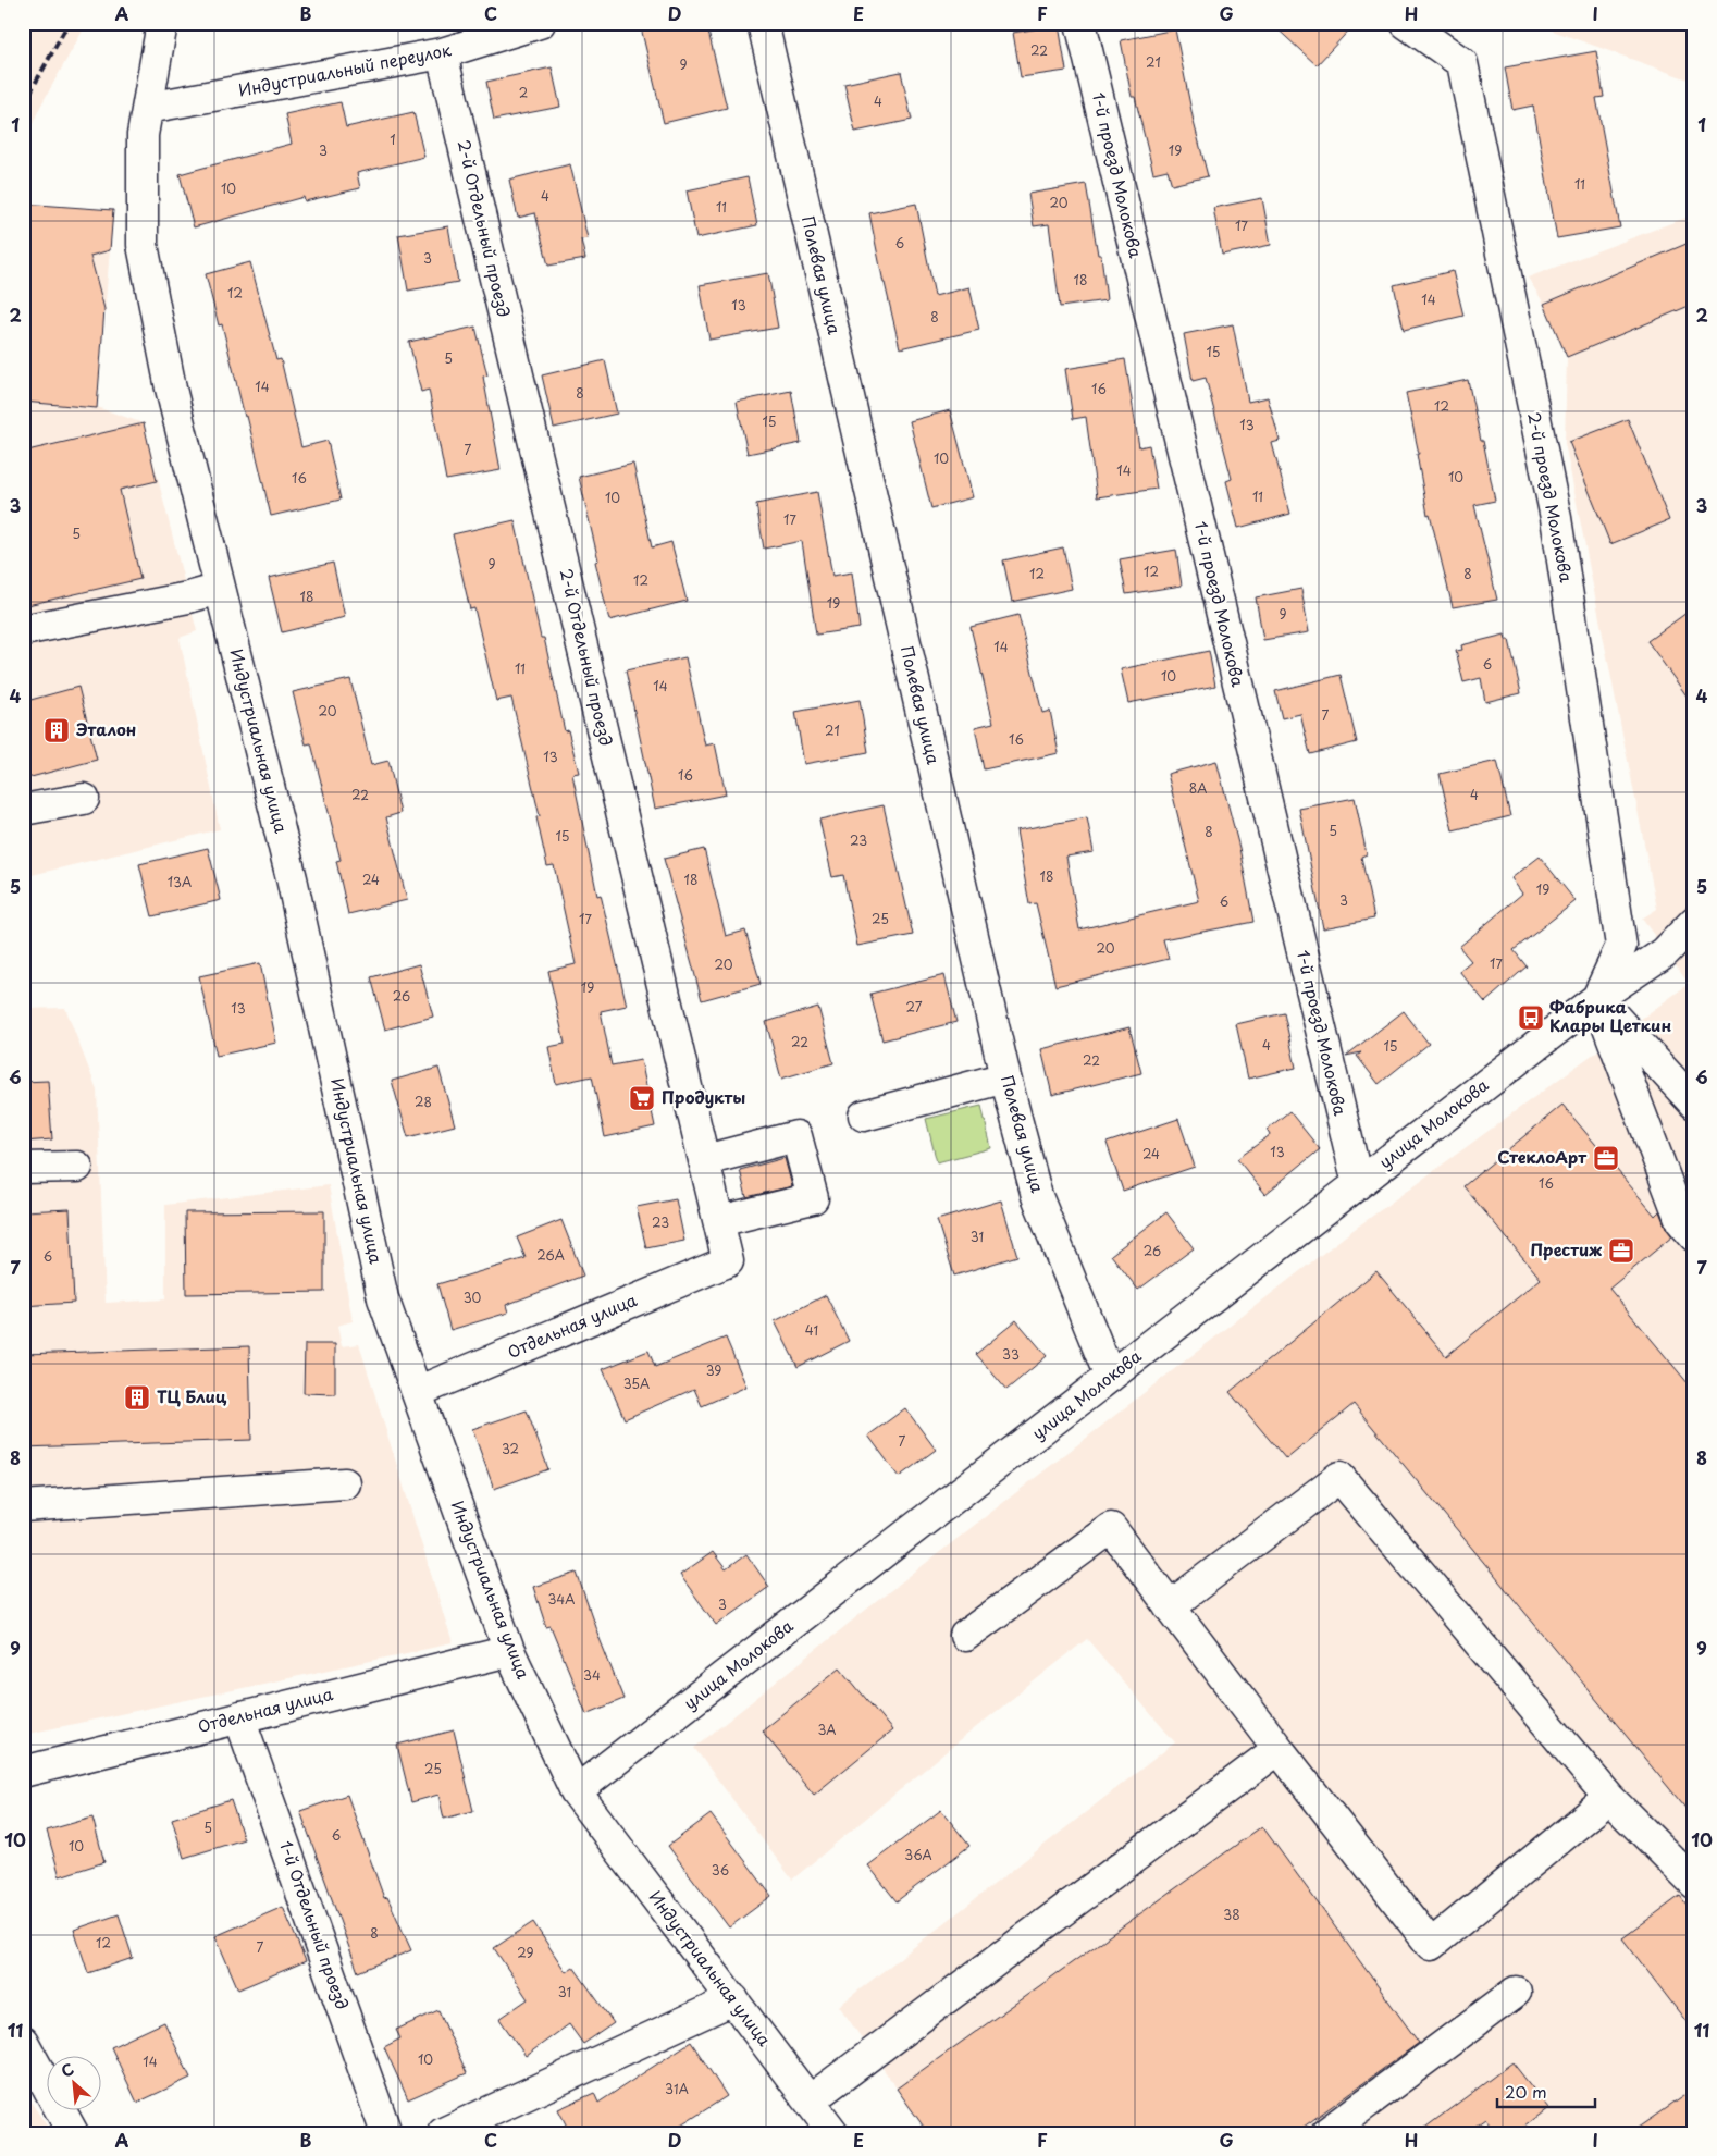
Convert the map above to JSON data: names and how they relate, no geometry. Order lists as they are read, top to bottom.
{
  "streets": {
    "street": [
      "Индустриальный переулок",
      "1-й проезд Молокова",
      "2-й Отдельный проезд",
      "Полевая улица",
      "2-й проезд Молокова",
      "Индустриальная улица",
      "улица Молокова",
      "Отдельная улица",
      "1-й Отдельный проезд"
    ]
  },
  "crossings": [
    ["Индустриальный переулок", "2-й Отдельный проезд"],
    ["Индустриальный переулок", "Индустриальная улица"],
    ["1-й проезд Молокова", "улица Молокова"],
    ["2-й Отдельный проезд", "Отдельная улица"],
    ["Полевая улица", "улица Молокова"],
    ["2-й проезд Молокова", "улица Молокова"],
    ["Индустриальная улица", "улица Молокова"],
    ["Индустриальная улица", "Отдельная улица"],
    ["Отдельная улица", "1-й Отдельный проезд"]
  ],
  "places": {
    "building": ["Эталон", "ТЦ Блиц"],
    "bus stop": ["Фабрика Клары Цеткин"],
    "supermarket": ["Продукты"],
    "office": ["СтеклоАрт", "Престиж"]
  },
  "house_numbers": [
    "22",
    "21",
    "9",
    "2",
    "4",
    "1",
    "3",
    "19",
    "11",
    "10",
    "4",
    "20",
    "11",
    "17",
    "6",
    "3",
    "18",
    "12",
    "14",
    "13",
    "8",
    "15",
    "5",
    "14",
    "16",
    "8",
    "12",
    "15",
    "13",
    "7",
    "10",
    "14",
    "10",
    "16",
    "11",
    "10",
    "17",
    "5",
    "9",
    "12",
    "12",
    "8",
    "12",
    "18",
    "19",
    "9",
    "14",
    "6",
    "11",
    "10",
    "14",
    "20",
    "7",
    "21",
    "16",
    "13",
    "16",
    "8А",
    "22",
    "4",
    "5",
    "8",
    "15",
    "23",
    "18",
    "24",
    "18",
    "13А",
    "19",
    "3",
    "6",
    "17",
    "25",
    "20",
    "17",
    "20",
    "19",
    "26",
    "27",
    "13",
    "22",
    "4",
    "15",
    "22",
    "28",
    "13",
    "24",
    "16",
    "23",
    "31",
    "26",
    "26А",
    "6",
    "30",
    "41",
    "33",
    "39",
    "35А",
    "7",
    "32",
    "34А",
    "3",
    "34",
    "3А",
    "25",
    "5",
    "6",
    "10",
    "36А",
    "36",
    "38",
    "8",
    "12",
    "7",
    "29",
    "31",
    "10",
    "14",
    "31А"
  ],
  "scale_bar": "20 m",
  "north": "top left",
  "grid": {
    "columns": [
      "A",
      "B",
      "C",
      "D",
      "E",
      "F",
      "G",
      "H",
      "I"
    ],
    "rows": [
      "1",
      "2",
      "3",
      "4",
      "5",
      "6",
      "7",
      "8",
      "9",
      "10",
      "11"
    ]
  }
}
